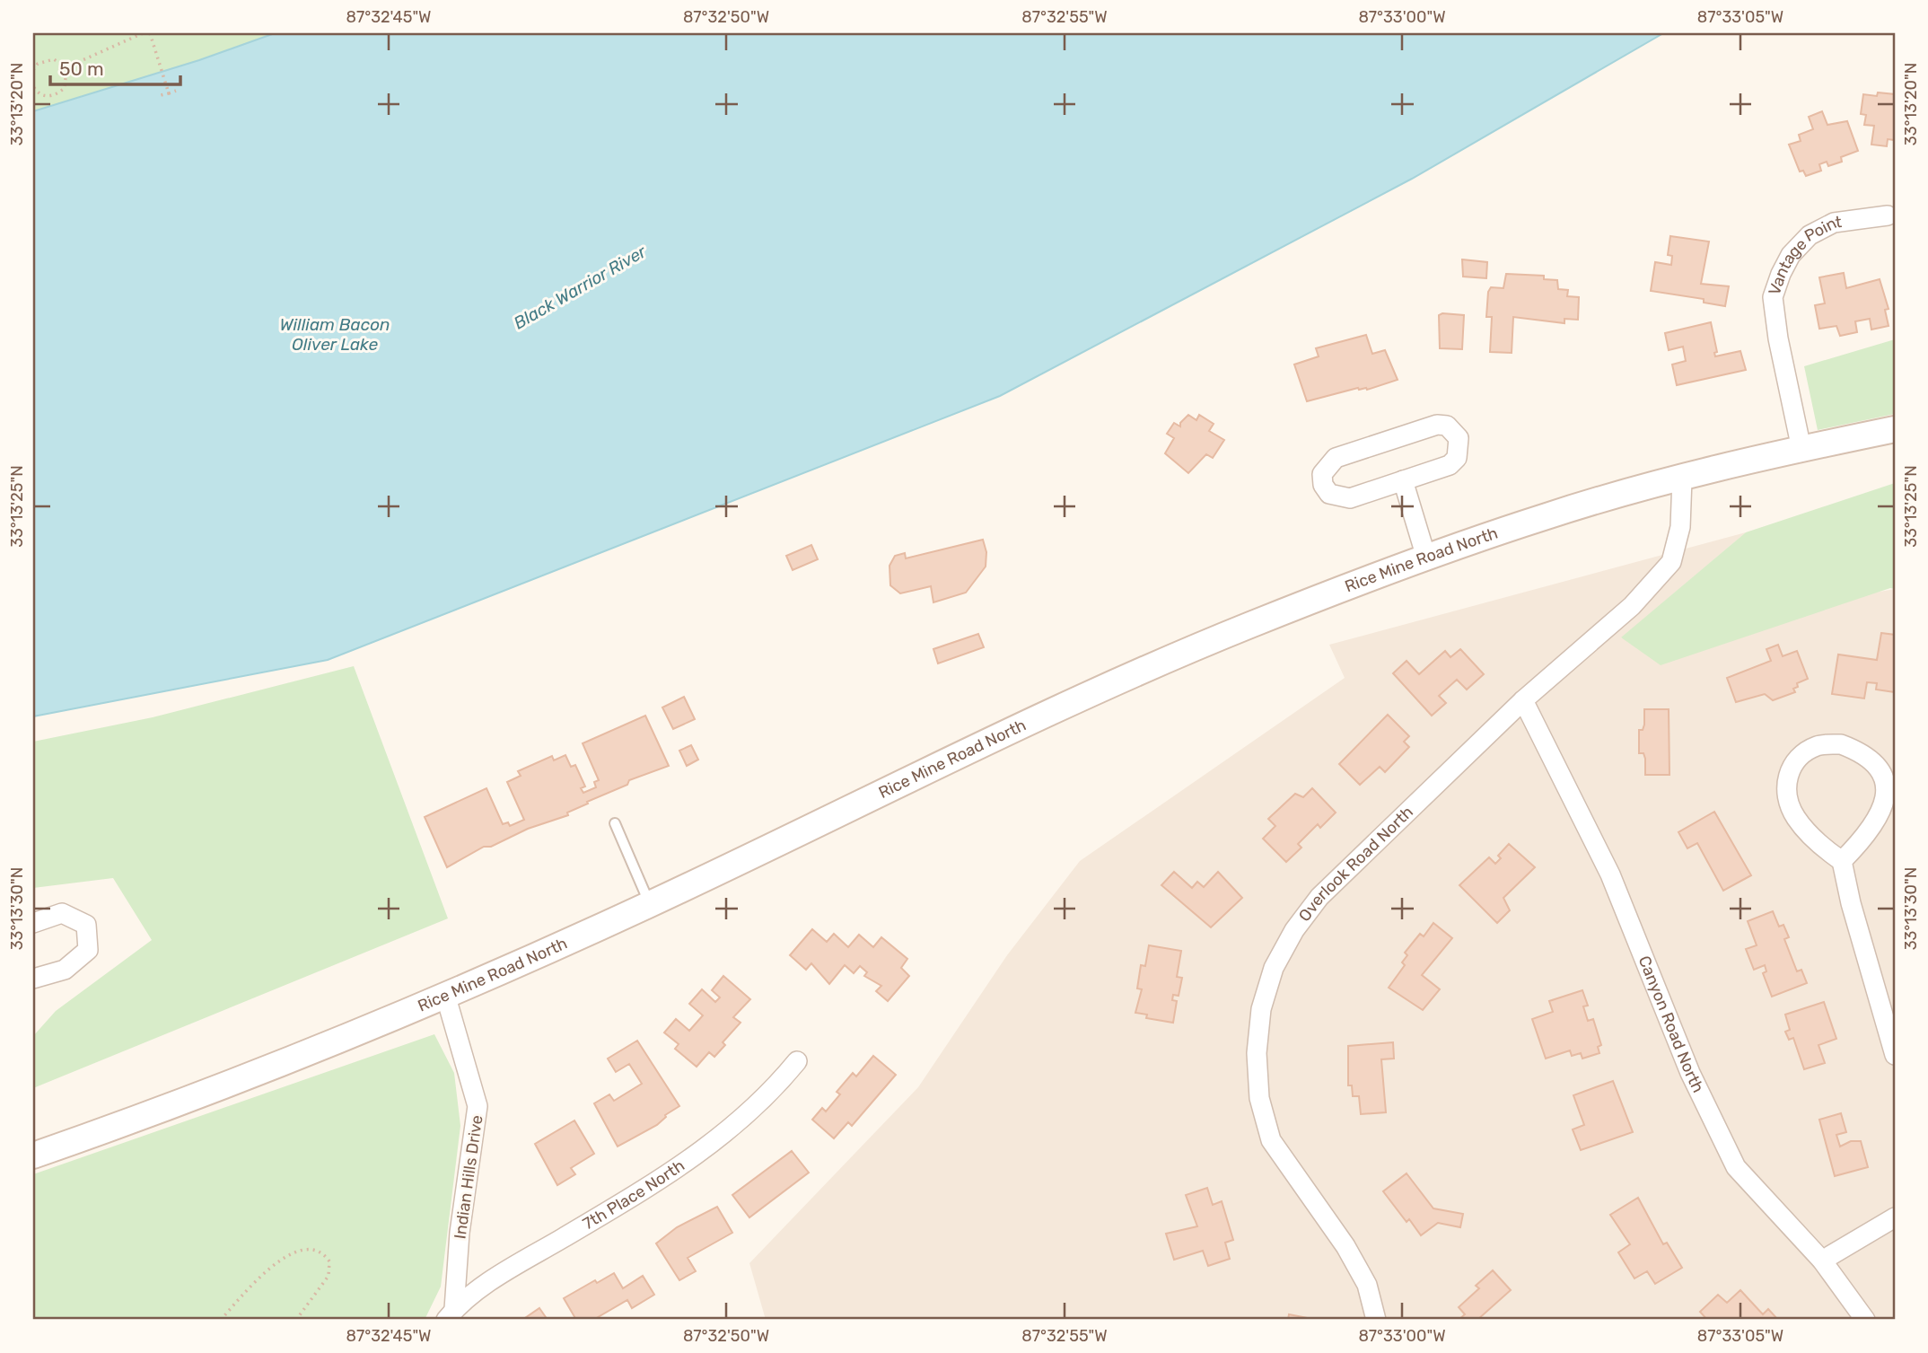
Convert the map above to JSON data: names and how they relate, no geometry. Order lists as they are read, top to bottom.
{
  "streets": {
    "main road": ["Rice Mine Road North"],
    "street": [
      "Vantage Point",
      "Overlook Road North",
      "Canyon Road North",
      "Indian Hills Drive",
      "7th Place North"
    ]
  },
  "crossings": [
    ["Vantage Point", "Rice Mine Road North"],
    ["Rice Mine Road North", "Overlook Road North"],
    ["Rice Mine Road North", "Indian Hills Drive"],
    ["Overlook Road North", "Canyon Road North"],
    ["Indian Hills Drive", "7th Place North"]
  ],
  "water": ["Black Warrior River", "William Bacon Oliver Lake"],
  "scale_bar": "50 m",
  "coordinates": [
    "87°32'45\"W",
    "87°32'50\"W",
    "87°32'55\"W",
    "87°33'00\"W",
    "87°33'05\"W",
    "33°13'20\"N",
    "33°13'25\"N",
    "33°13'30\"N"
  ]
}
